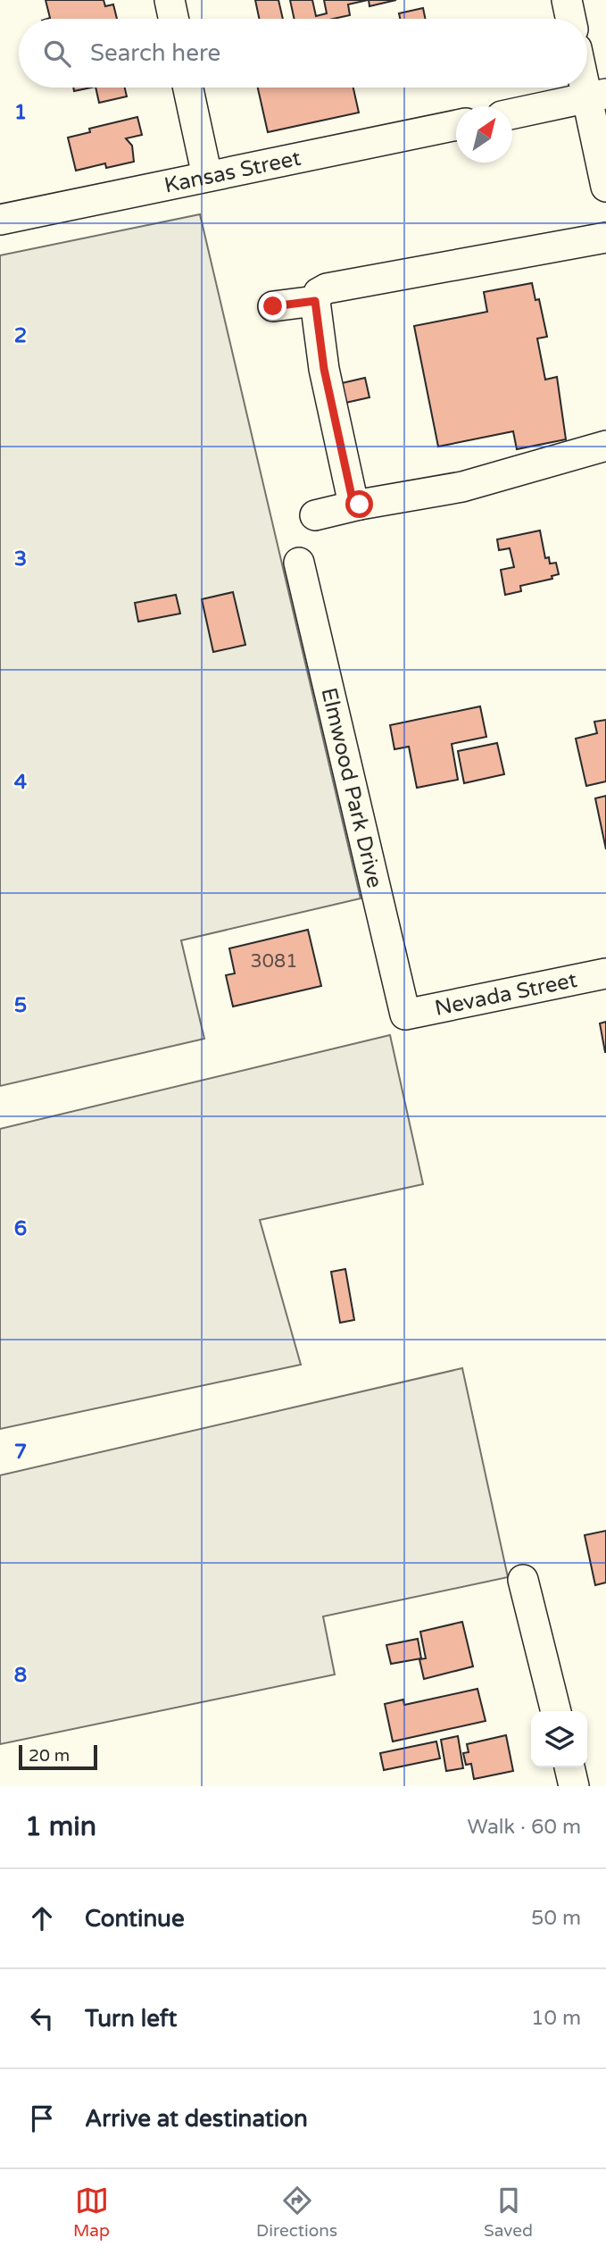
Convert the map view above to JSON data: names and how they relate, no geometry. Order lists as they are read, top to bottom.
{
  "streets": {
    "street": ["Kansas Street", "Elmwood Park Drive", "Nevada Street"]
  },
  "crossings": [
    ["Elmwood Park Drive", "Nevada Street"]
  ],
  "house_numbers": ["3081"],
  "scale_bar": "20 m",
  "north": "top right",
  "page": {
    "search": "Search here",
    "scale": "20 m",
    "heading": ["1 min", "Walk · 60 m"],
    "list": [
      ["Continue", "50 m"],
      ["Turn left", "10 m"],
      "Arrive at destination"
    ],
    "nav": ["Map", "Directions", "Saved"]
  },
  "grid": {
    "rows": [
      "1",
      "2",
      "3",
      "4",
      "5",
      "6",
      "7",
      "8"
    ]
  }
}
